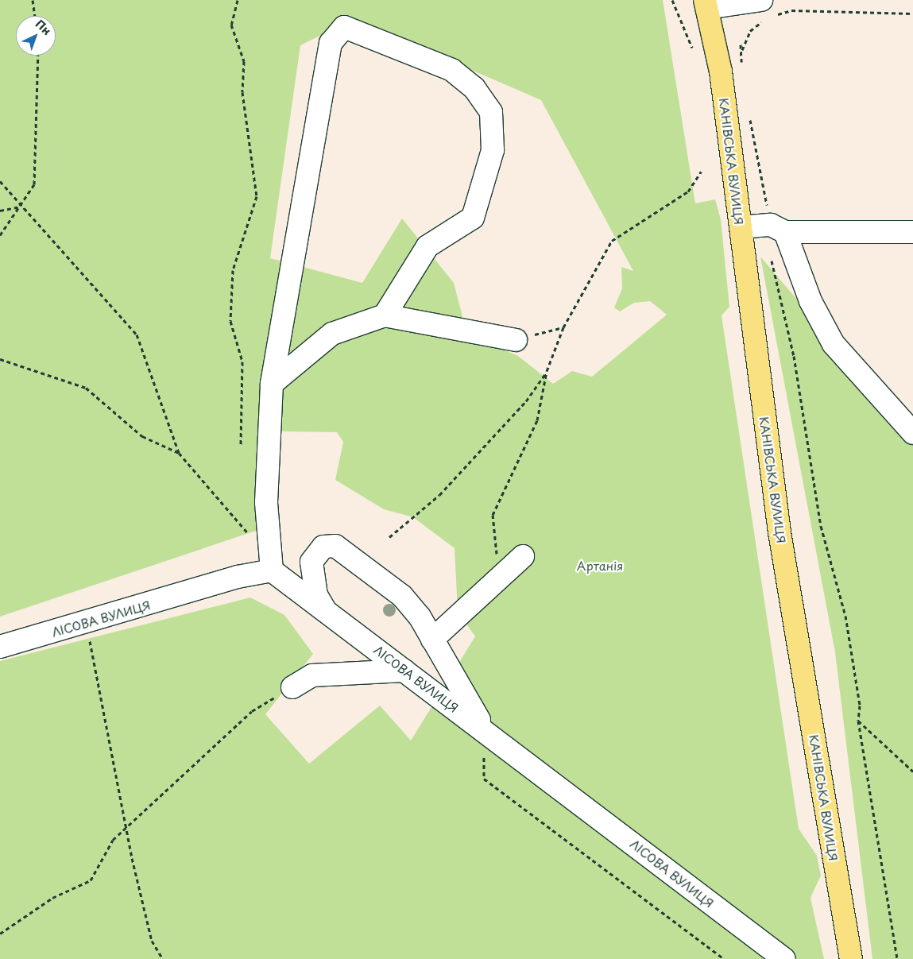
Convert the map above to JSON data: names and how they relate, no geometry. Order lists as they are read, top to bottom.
{
  "streets": {
    "main road": ["КАНІВСЬКА ВУЛИЦЯ"],
    "street": ["ЛІСОВА ВУЛИЦЯ"]
  },
  "parks": ["Артанія"],
  "north": "top right"
}
